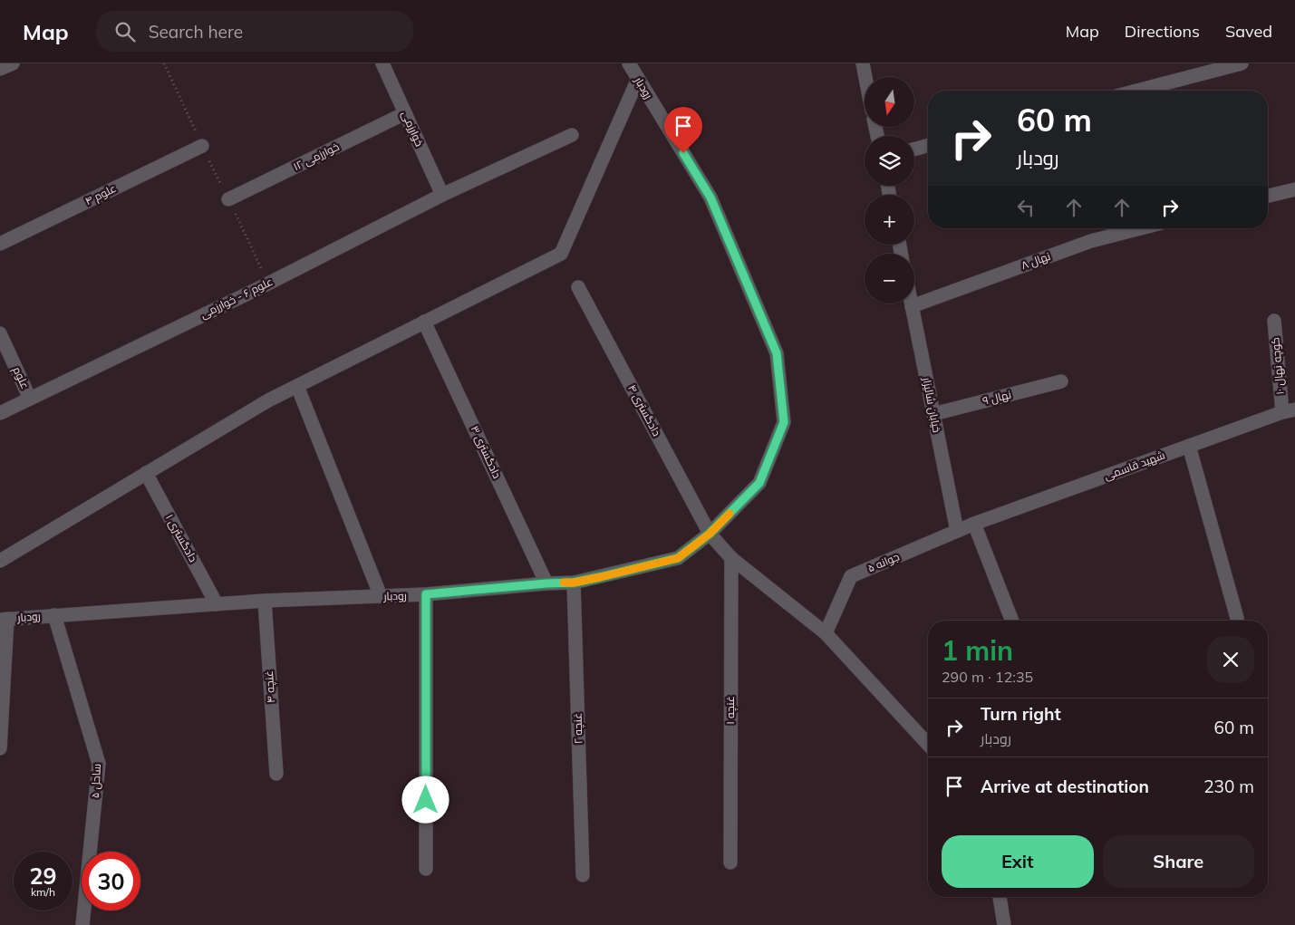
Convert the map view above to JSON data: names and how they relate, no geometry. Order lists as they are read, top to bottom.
{
  "streets": {
    "street": [
      "رودبار",
      "خوارزمی",
      "خوارزمی ۱۲",
      "علوم ۴",
      "نهال ۸",
      "علوم ۶ - خوارزمی",
      "کوچه نهال ۱۰",
      "علوم",
      "نهال ۹",
      "خیابان شالیزار",
      "دادگستری ۴",
      "دادگستری ۳",
      "شهید قاسمی",
      "دادگستری ۱",
      "جوانه ۵",
      "غنچه ۴",
      "غنچه ۱",
      "غنچه ۲",
      "ساحل ۵"
    ]
  },
  "crossings": [
    ["رودبار", "دادگستری ۴"],
    ["رودبار", "دادگستری ۳"],
    ["رودبار", "دادگستری ۱"],
    ["رودبار", "غنچه ۴"],
    ["رودبار", "غنچه ۲"],
    ["رودبار", "ساحل ۵"],
    ["خوارزمی", "خوارزمی ۱۲"],
    ["خوارزمی", "علوم ۶ - خوارزمی"],
    ["نهال ۸", "خیابان شالیزار"],
    ["علوم ۶ - خوارزمی", "علوم"],
    ["کوچه نهال ۱۰", "شهید قاسمی"],
    ["نهال ۹", "خیابان شالیزار"],
    ["خیابان شالیزار", "جوانه ۵"],
    ["شهید قاسمی", "جوانه ۵"]
  ],
  "north": "bottom",
  "page": {
    "header": "Map",
    "search": "Search here",
    "nav": ["Map", "Directions", "Saved"],
    "map_buttons": ["+", "−"],
    "turn": ["60 m", "رودبار"],
    "heading": ["1 min", "290 m · 12:35"],
    "list": [
      {
        "name": "Turn right",
        "note": "رودبار",
        "value": "60 m"
      },
      {
        "name": "Arrive at destination",
        "value": "230 m"
      }
    ],
    "buttons": ["Exit", "Share"],
    "speed": "29 km/h",
    "limit": "30"
  }
}
